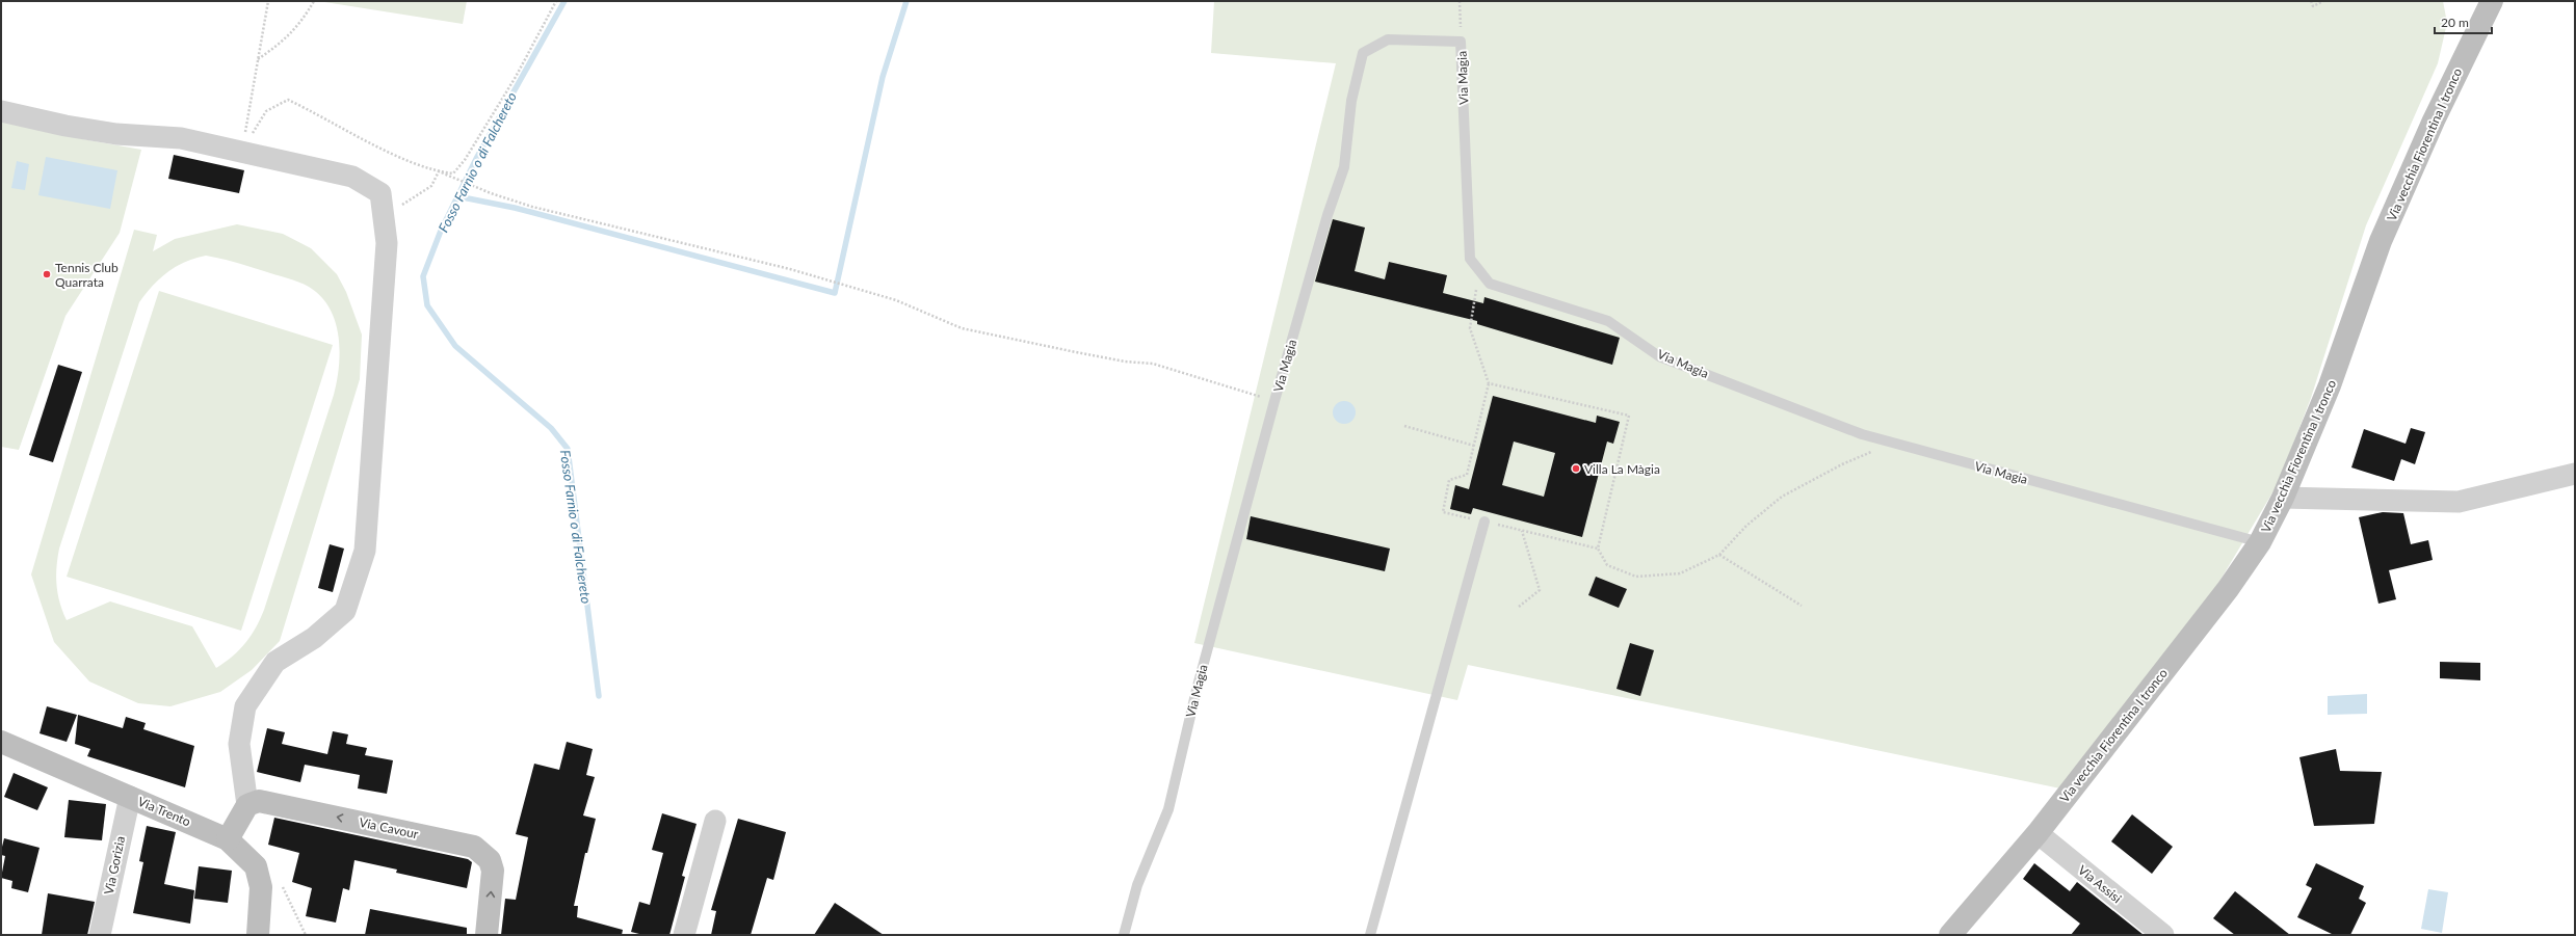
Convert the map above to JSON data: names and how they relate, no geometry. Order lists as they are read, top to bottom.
{
  "streets": {
    "street": [
      "Via vecchia Fiorentina I tronco",
      "Via Trento",
      "Via Cavour",
      "Via Gorizia",
      "Via Assisi"
    ],
    "lane": ["Via Magia"]
  },
  "crossings": [
    ["Via Magia", "Via vecchia Fiorentina I tronco"],
    ["Via vecchia Fiorentina I tronco", "Via Assisi"],
    ["Via Trento", "Via Gorizia"]
  ],
  "one_way": ["Via Cavour"],
  "water": ["Fosso Farnio o di Falchereto"],
  "places": ["Tennis Club Quarrata", "Villa La Màgia"],
  "scale_bar": "20 m"
}
